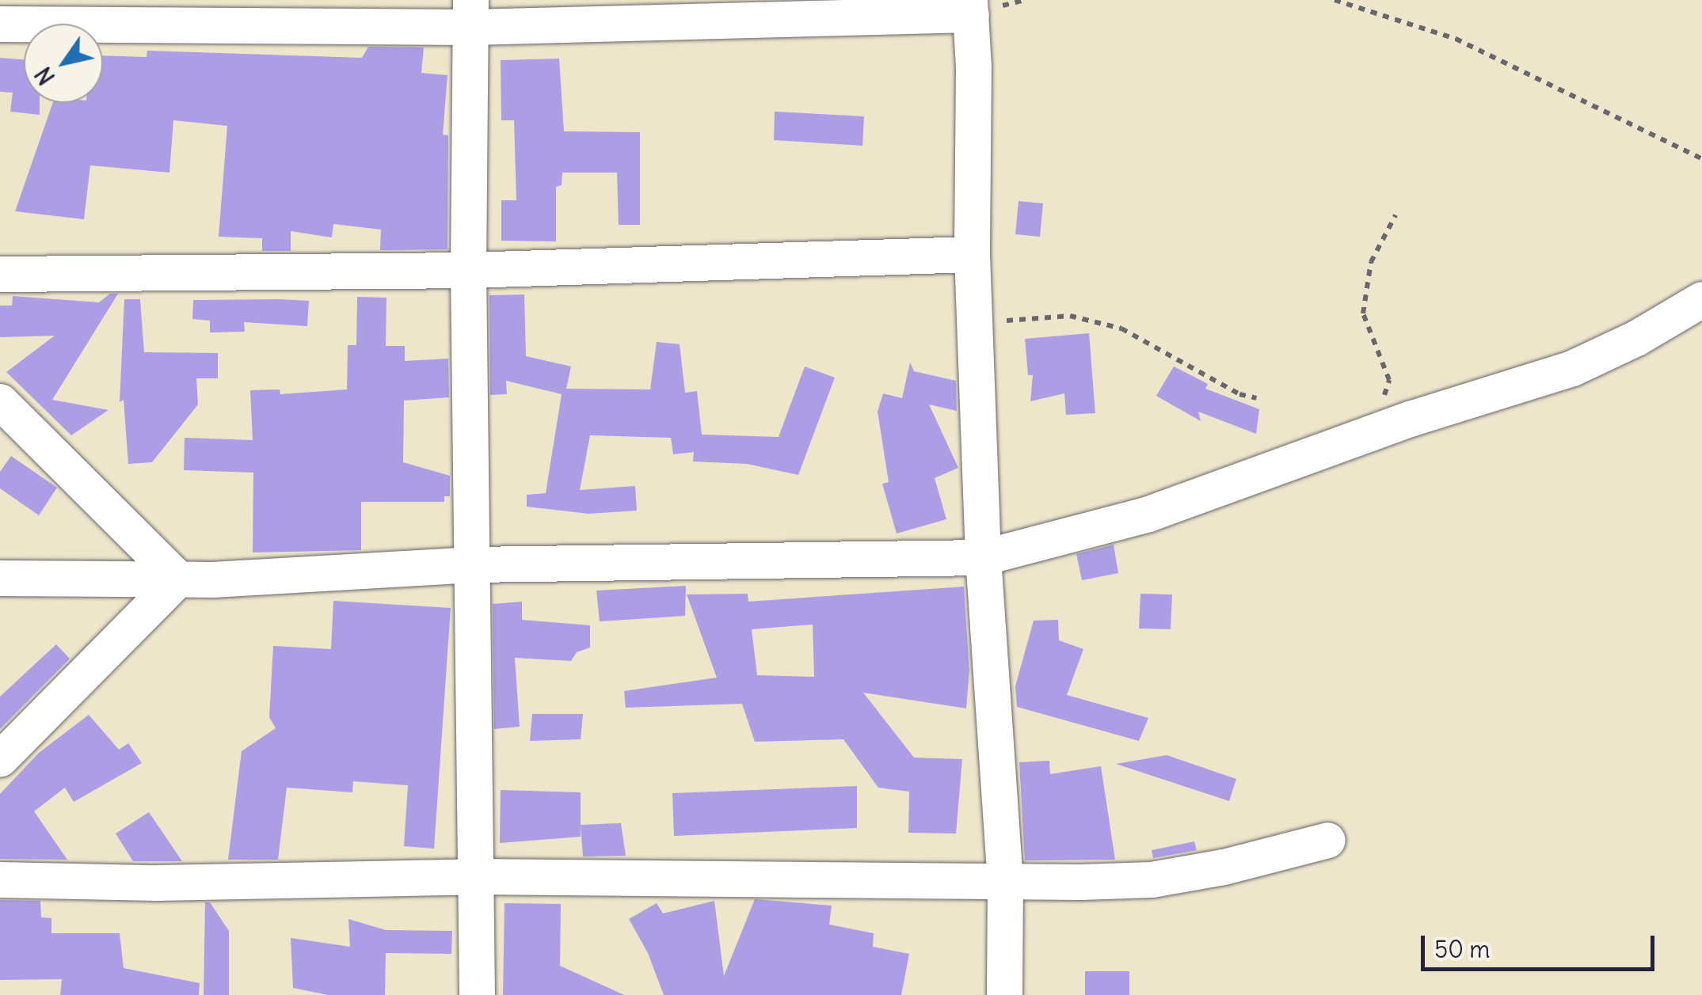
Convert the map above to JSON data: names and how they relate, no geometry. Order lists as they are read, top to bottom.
{
  "scale_bar": "50 m",
  "north": "bottom left"
}
